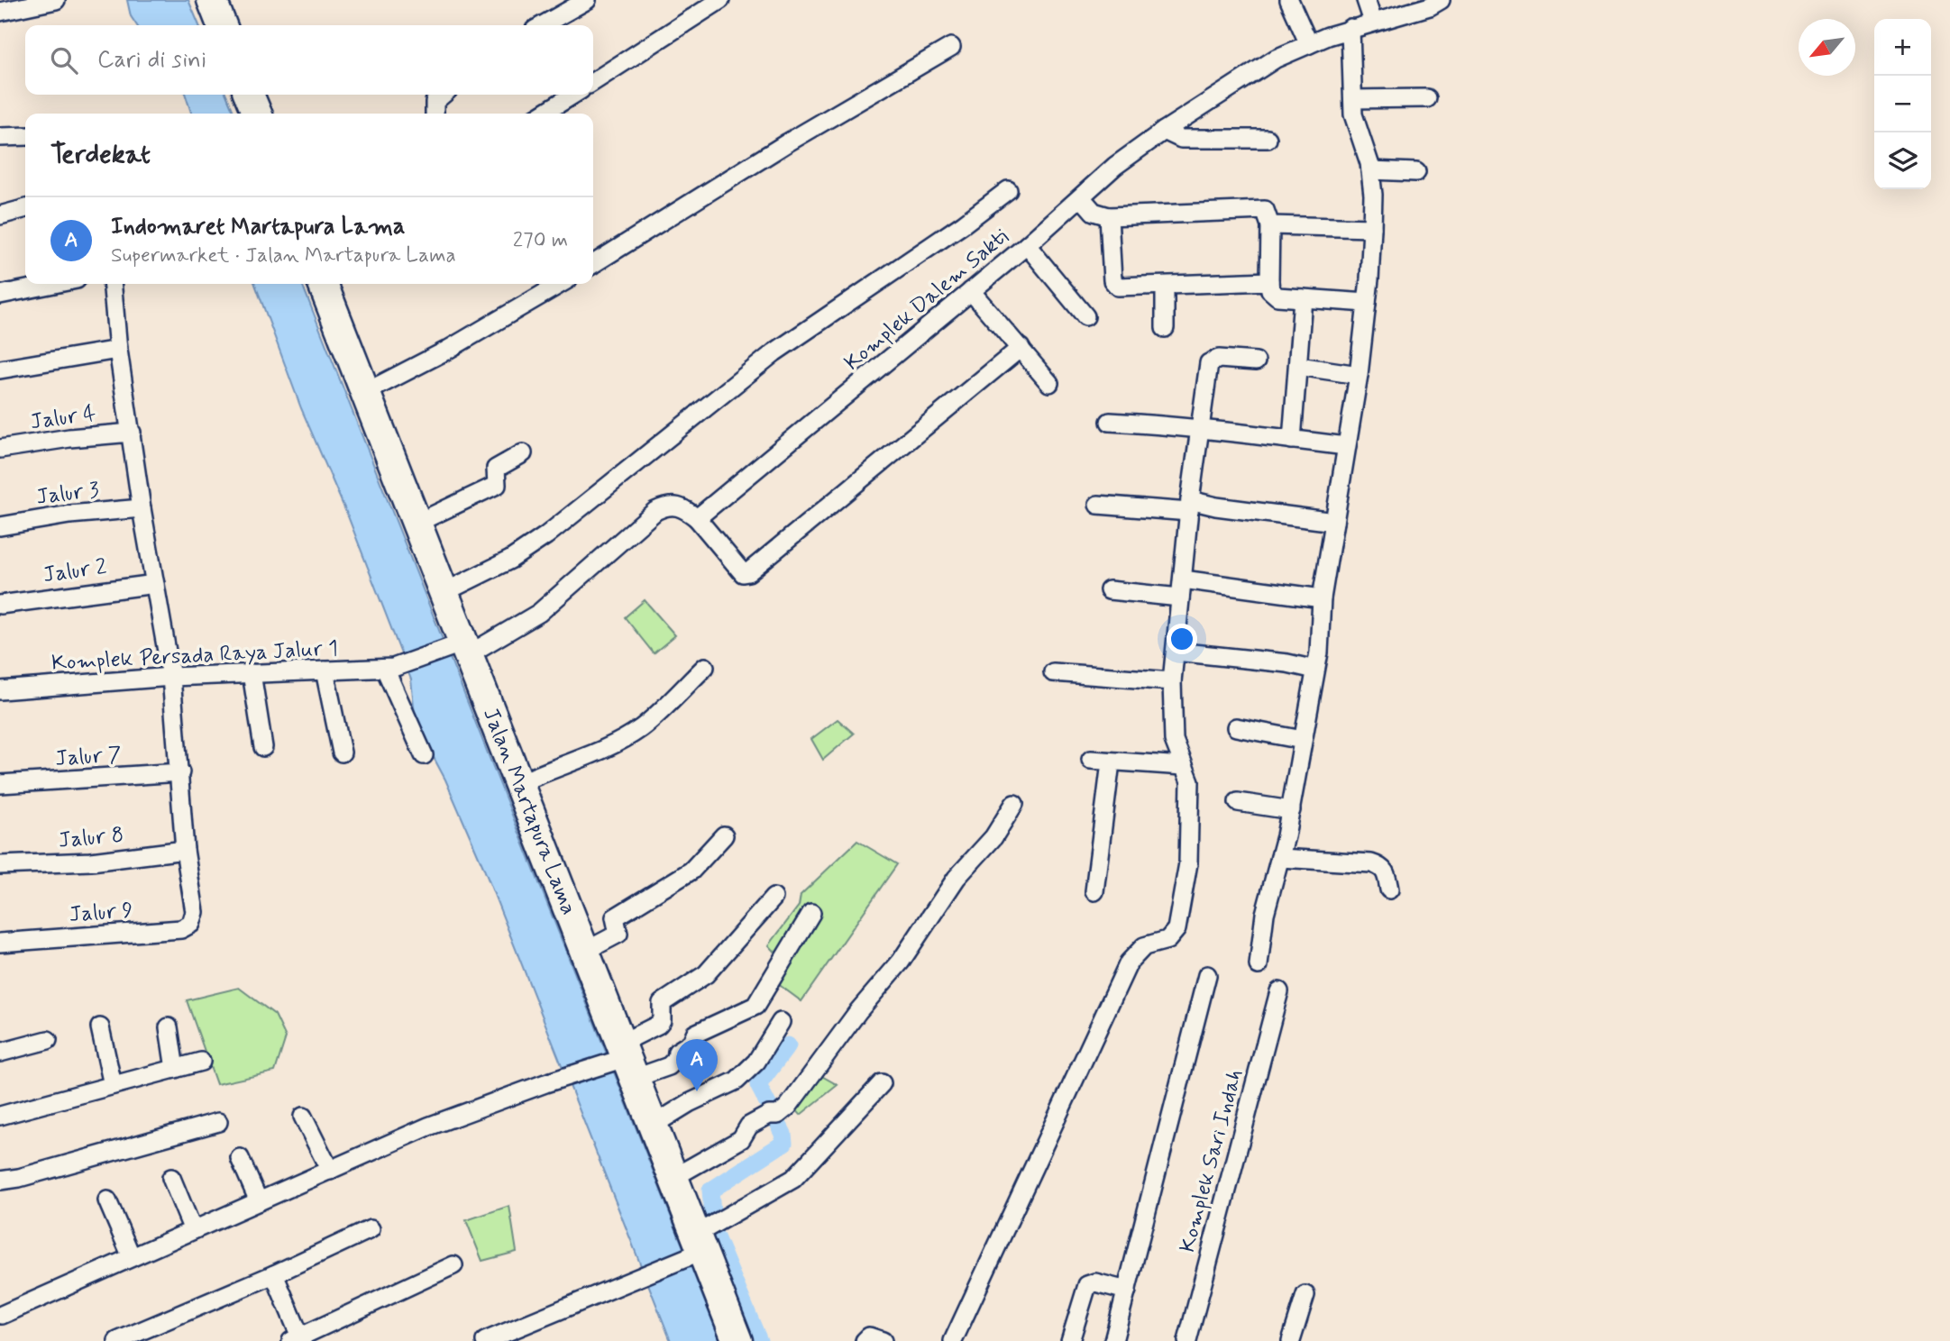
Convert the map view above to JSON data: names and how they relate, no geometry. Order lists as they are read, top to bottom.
{
  "streets": {
    "main road": ["Jalan Martapura Lama"],
    "street": [
      "Komplek Dalem Sakti",
      "Jalur 4",
      "Jalur 3",
      "Jalur 2",
      "Komplek Persada Raya Jalur 1",
      "Jalur 7",
      "Jalur 8",
      "Jalur 9",
      "Komplek Sari Indah"
    ]
  },
  "crossings": [
    ["Komplek Persada Raya Jalur 1", "Jalan Martapura Lama"],
    ["Jalur 8", "Jalur 9"]
  ],
  "north": "bottom left",
  "page": {
    "map_buttons": ["+", "−"],
    "search": "Cari di sini",
    "heading": "Terdekat",
    "list": [
      {
        "mark": "A",
        "name": "Indomaret Martapura Lama",
        "note": "Supermarket · Jalan Martapura Lama",
        "value": "270 m"
      }
    ],
    "pins": "A"
  }
}
